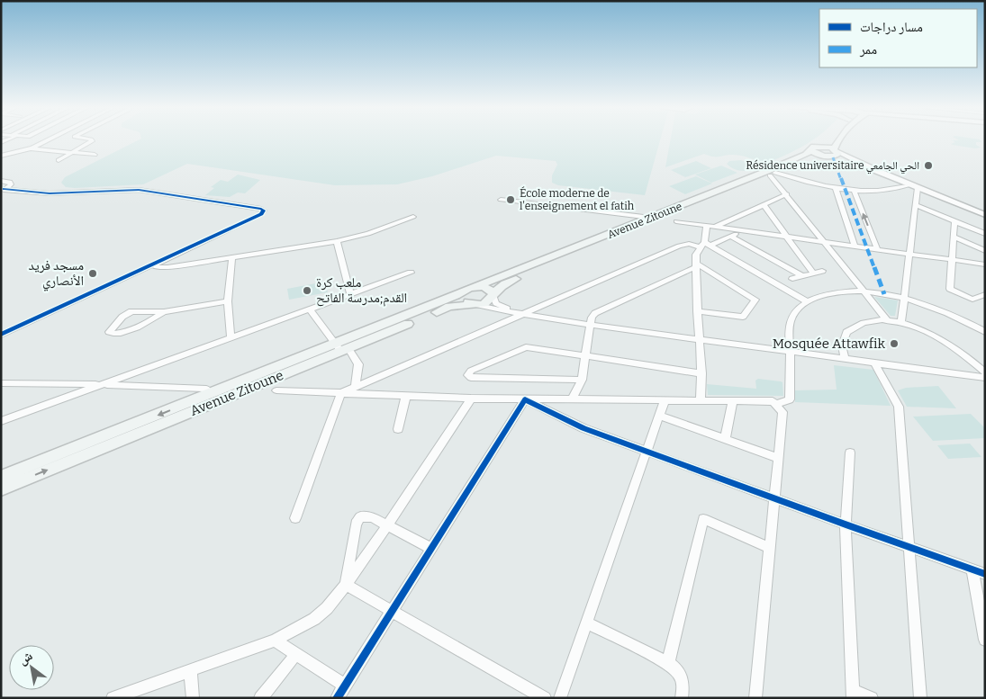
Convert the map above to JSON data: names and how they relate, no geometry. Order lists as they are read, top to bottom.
{
  "streets": {
    "main road": ["Avenue Zitoune"]
  },
  "places": [
    "Résidence universitaire الحي الجامعي",
    "École moderne de l'enseignement el fatih",
    "مسجد فريد الأنصاري",
    "ملعب كرة القدم;مدرسة الفاتح",
    "Mosquée Attawfik"
  ],
  "legend": ["مسار دراجات", "ممر"],
  "north": "top left"
}
